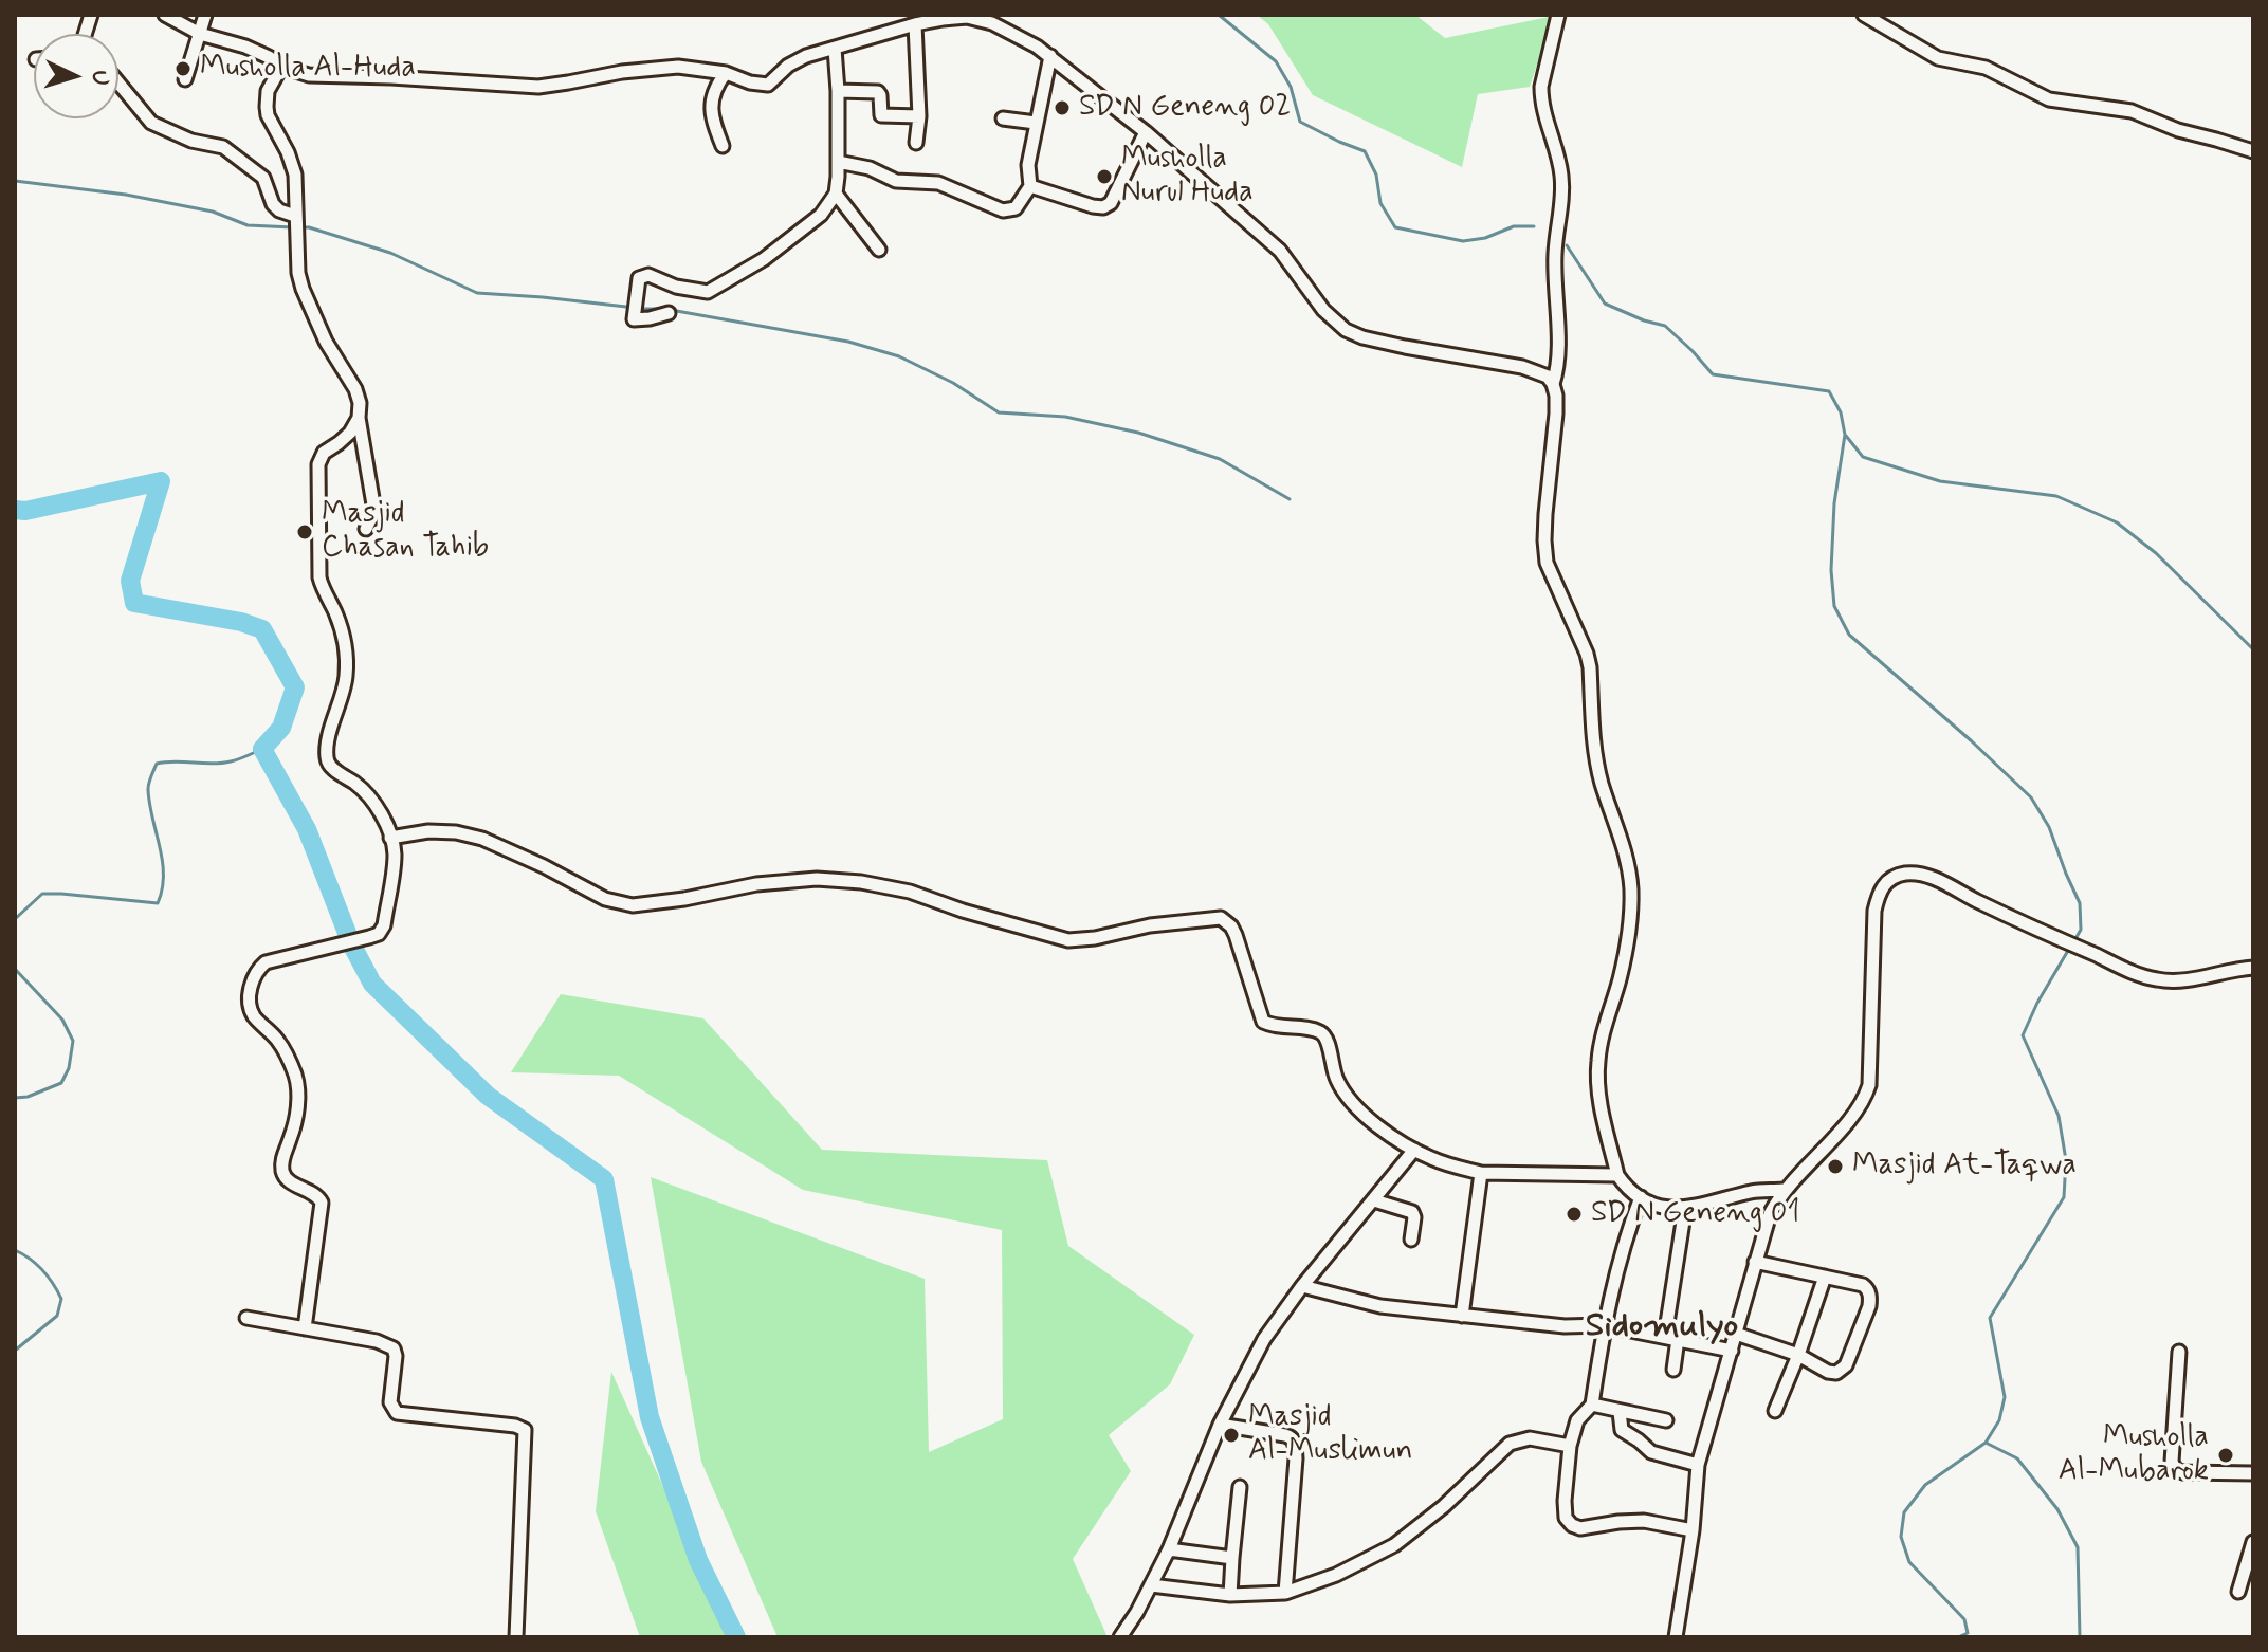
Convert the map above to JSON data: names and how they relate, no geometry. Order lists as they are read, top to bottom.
{
  "districts": ["Sidomulyo"],
  "places": [
    "Musholla Al-Huda",
    "SD N Geneng 02",
    "Musholla Nurul Huda",
    "Masjid Chasan Tahib",
    "Masjid At-Taqwa",
    "SD N Geneng 01",
    "Masjid Al-Muslimun",
    "Musholla Al-Mubarok"
  ],
  "north": "right"
}
